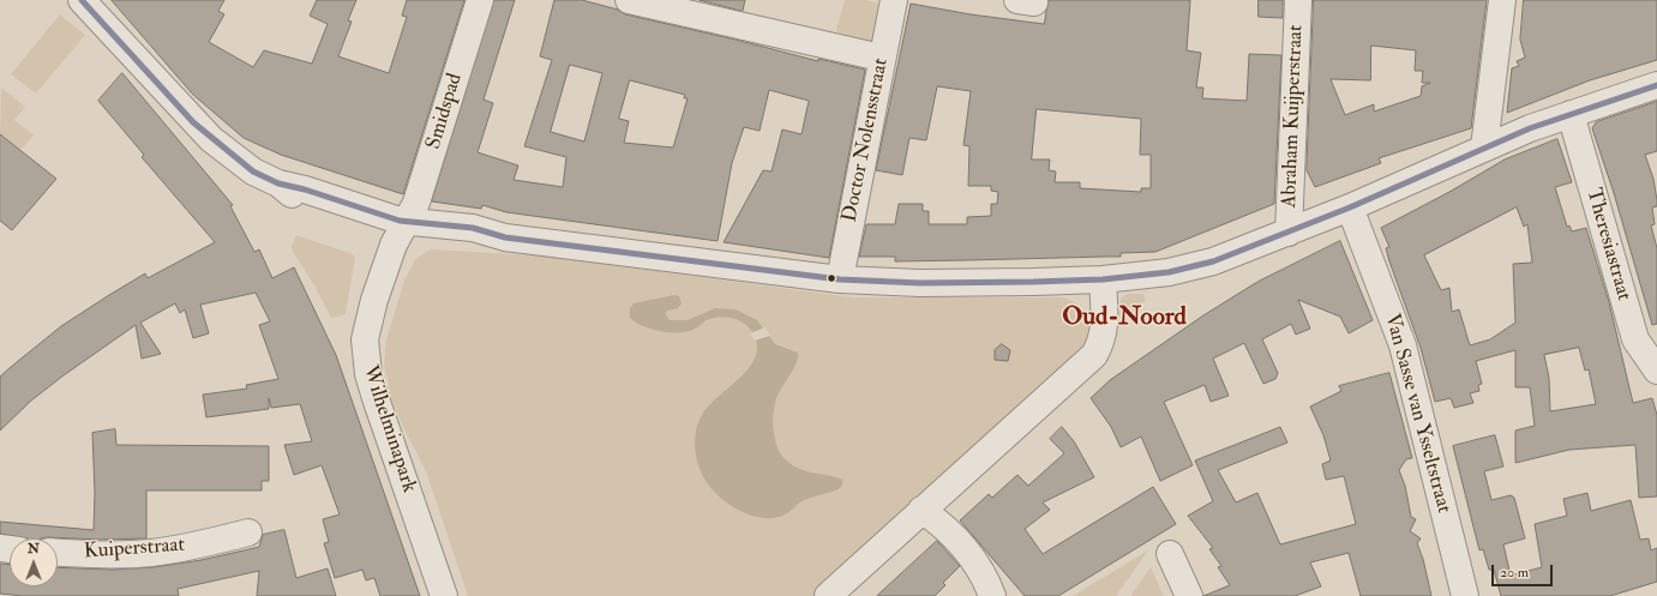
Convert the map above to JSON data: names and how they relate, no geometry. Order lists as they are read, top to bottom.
{
  "streets": {
    "street": [
      "Smidspad",
      "Abraham Kuijperstraat",
      "Doctor Nolensstraat",
      "Theresiastraat",
      "Van Sasse van Ysseltstraat",
      "Wilhelminapark",
      "Kuiperstraat"
    ]
  },
  "crossings": [
    ["Smidspad", "Wilhelminapark"]
  ],
  "districts": ["Oud-Noord"],
  "scale_bar": "20 m",
  "north": "top"
}
